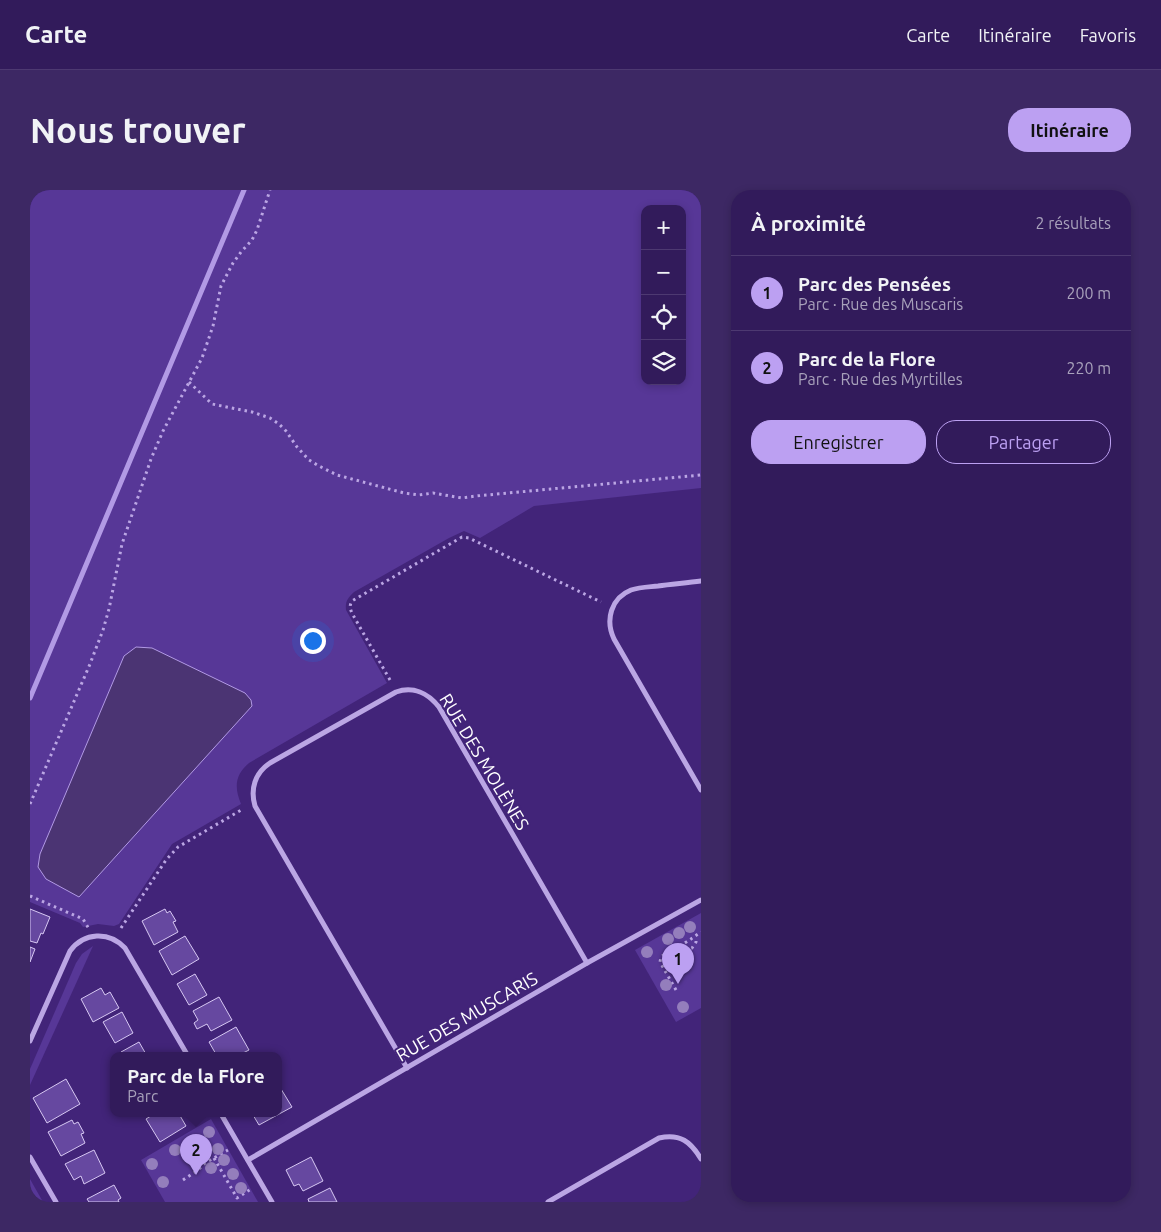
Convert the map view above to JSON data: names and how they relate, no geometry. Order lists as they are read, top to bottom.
{
  "streets": {
    "street": ["RUE DES MOLÈNES", "RUE DES MUSCARIS"]
  },
  "crossings": [
    ["RUE DES MOLÈNES", "RUE DES MUSCARIS"]
  ],
  "page": {
    "header": "Carte",
    "nav": ["Carte", "Itinéraire", "Favoris"],
    "buttons": [
      "Itinéraire",
      ["Enregistrer", "Partager"]
    ],
    "title": "Nous trouver",
    "heading": ["À proximité", "2 résultats"],
    "map_buttons": ["+", "−"],
    "list": [
      {
        "mark": "1",
        "name": "Parc des Pensées",
        "note": "Parc · Rue des Muscaris",
        "value": "200 m"
      },
      {
        "mark": "2",
        "name": "Parc de la Flore",
        "note": "Parc · Rue des Myrtilles",
        "value": "220 m"
      }
    ],
    "pins": ["1", "2"],
    "popup": ["Parc de la Flore", "Parc"]
  }
}
